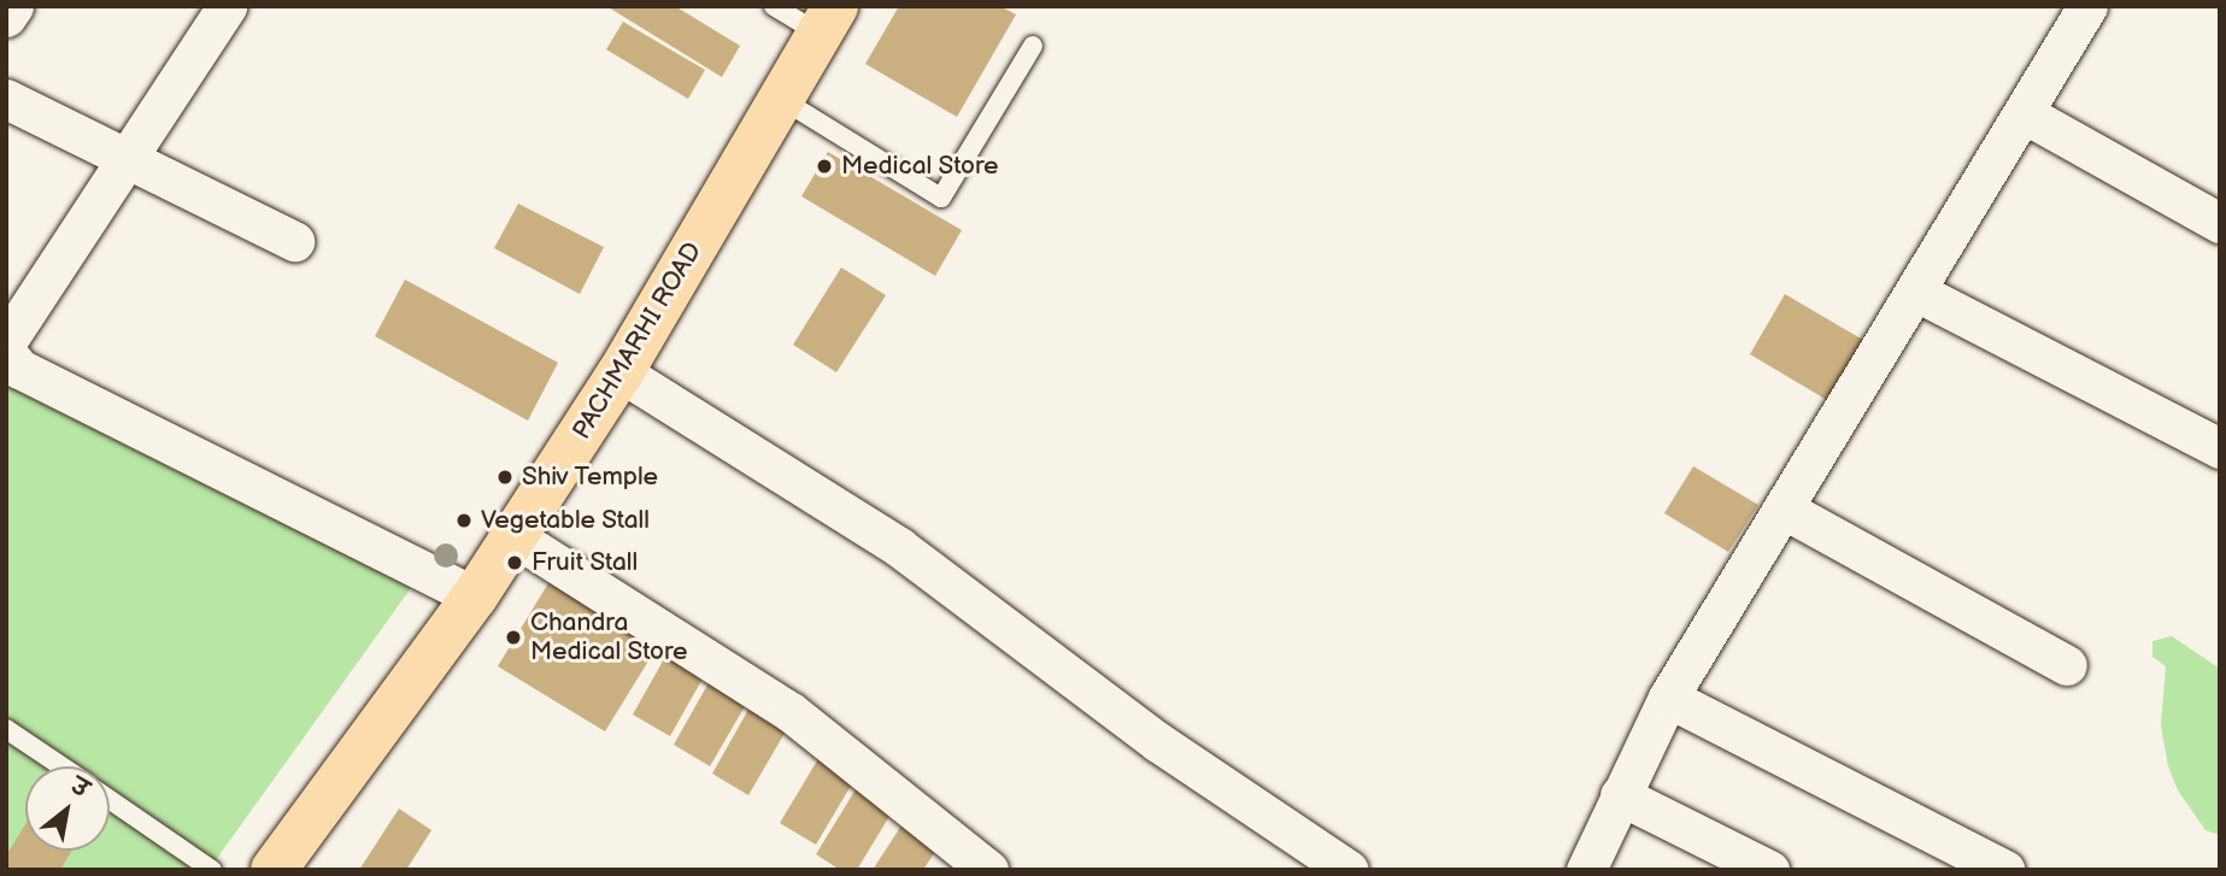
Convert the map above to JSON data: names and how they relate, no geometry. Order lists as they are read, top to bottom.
{
  "streets": {
    "main road": ["PACHMARHI ROAD"]
  },
  "places": [
    "Medical Store",
    "Shiv Temple",
    "Vegetable Stall",
    "Fruit Stall",
    "Chandra Medical Store"
  ],
  "north": "top right"
}
